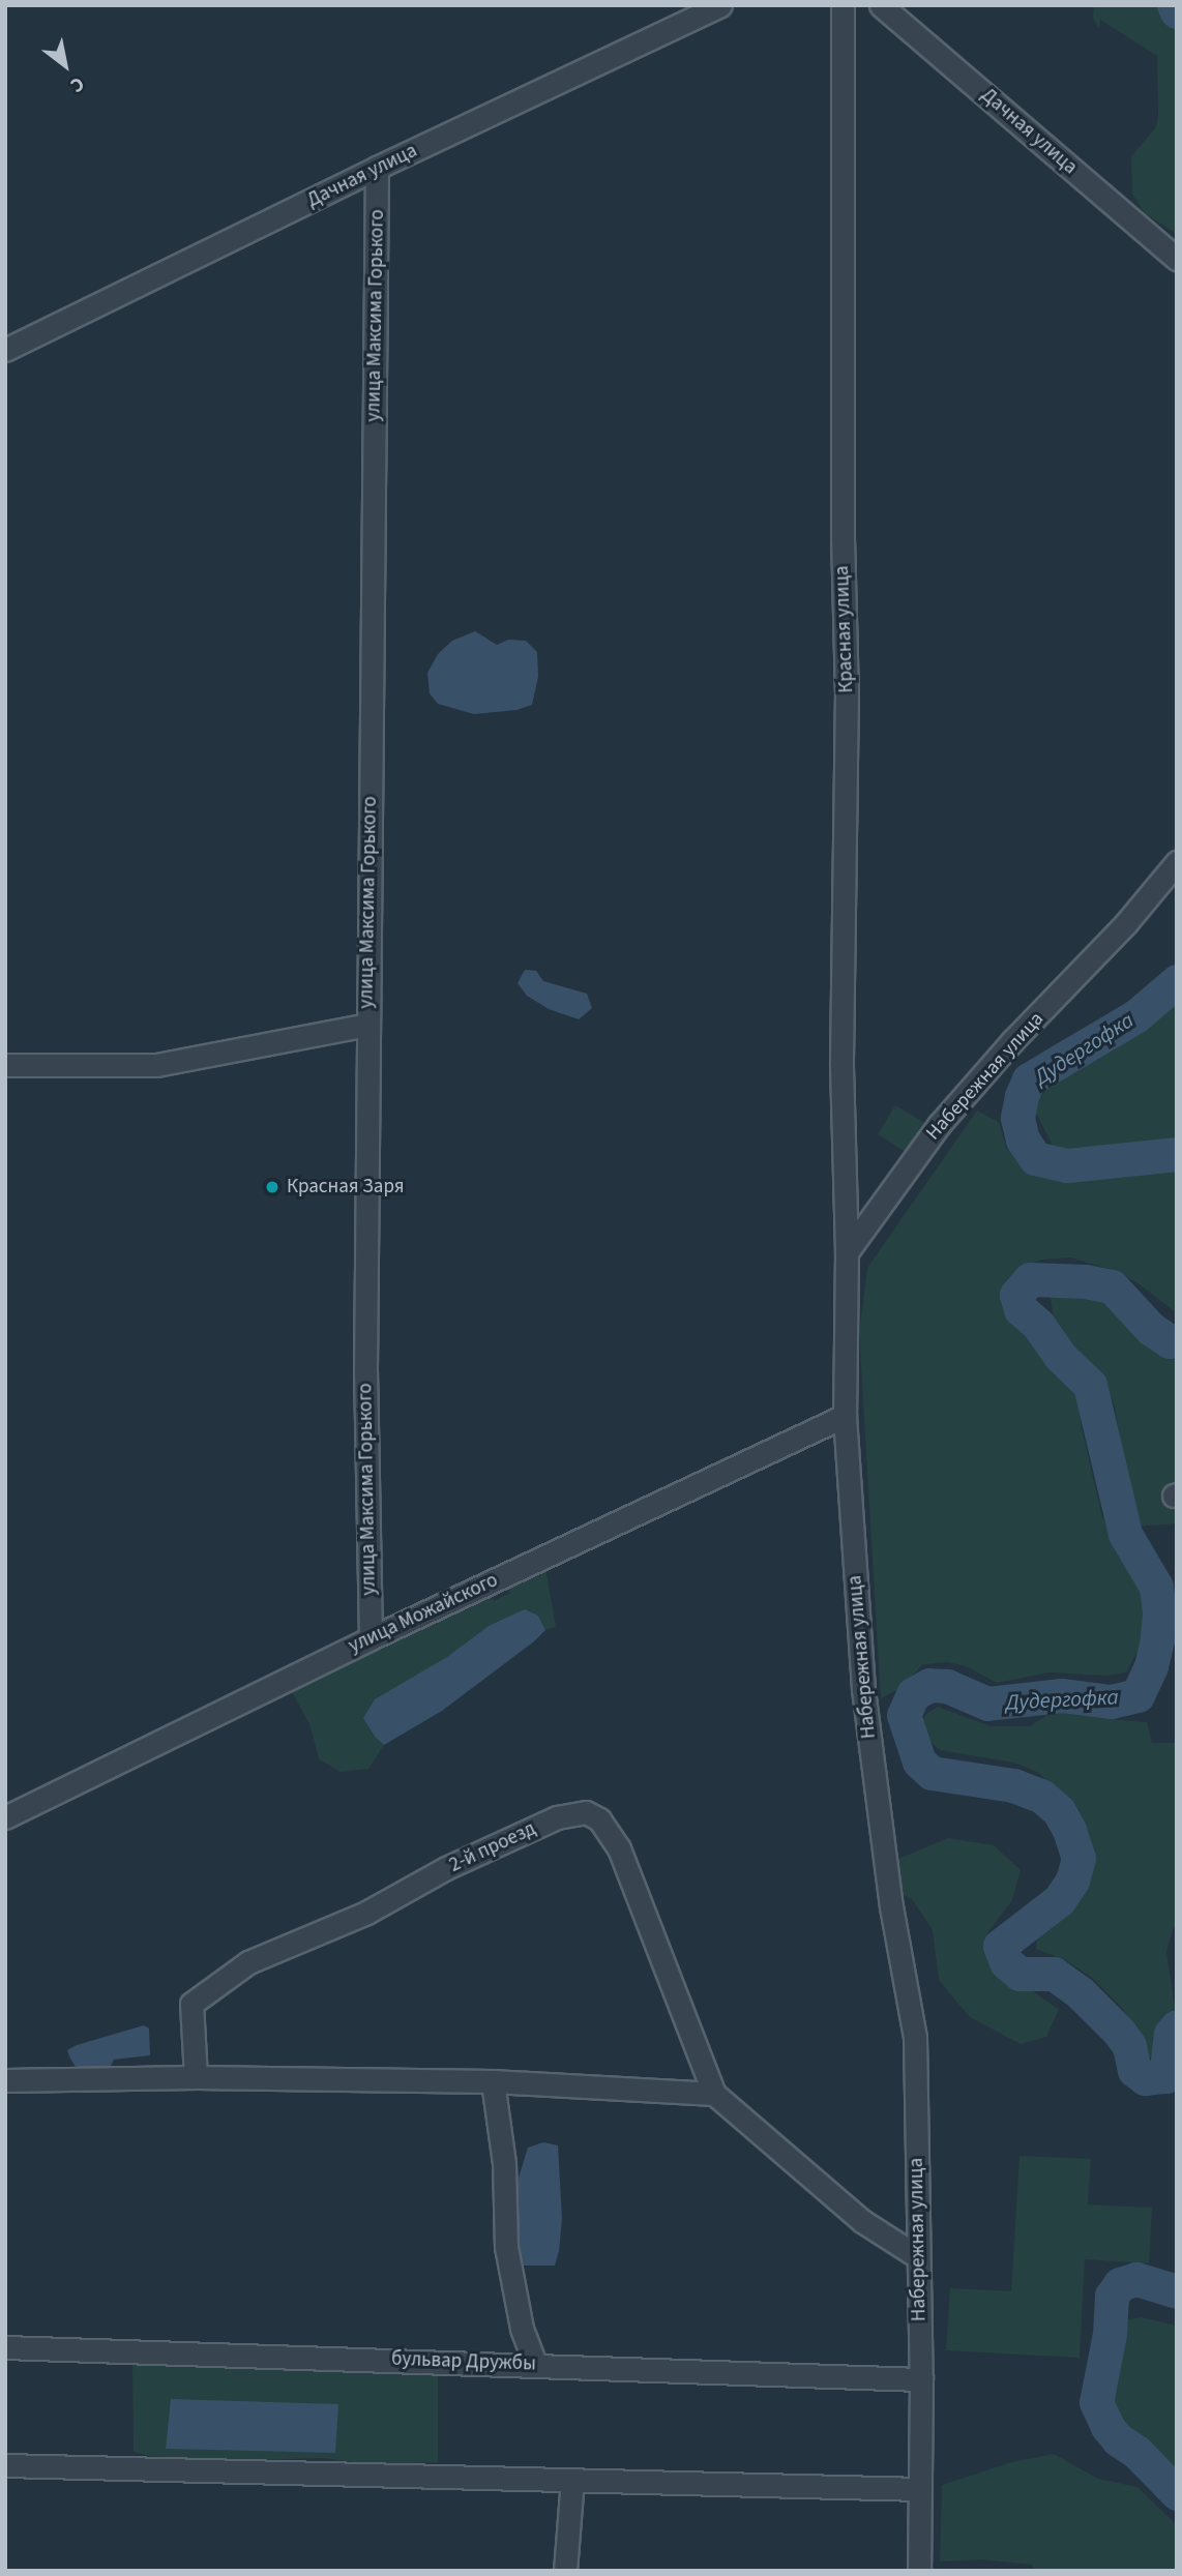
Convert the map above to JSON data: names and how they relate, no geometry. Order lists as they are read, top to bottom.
{
  "streets": {
    "street": [
      "Дачная улица",
      "улица Максима Горького",
      "Красная улица",
      "Набережная улица",
      "улица Можайского",
      "2-й проезд",
      "бульвар Дружбы"
    ]
  },
  "crossings": [
    ["Дачная улица", "улица Максима Горького"],
    ["улица Максима Горького", "улица Можайского"],
    ["Красная улица", "Набережная улица"],
    ["Набережная улица", "улица Можайского"],
    ["Набережная улица", "2-й проезд"],
    ["Набережная улица", "бульвар Дружбы"]
  ],
  "water": ["Дудергофка"],
  "places": ["Красная Заря"],
  "north": "bottom right"
}
